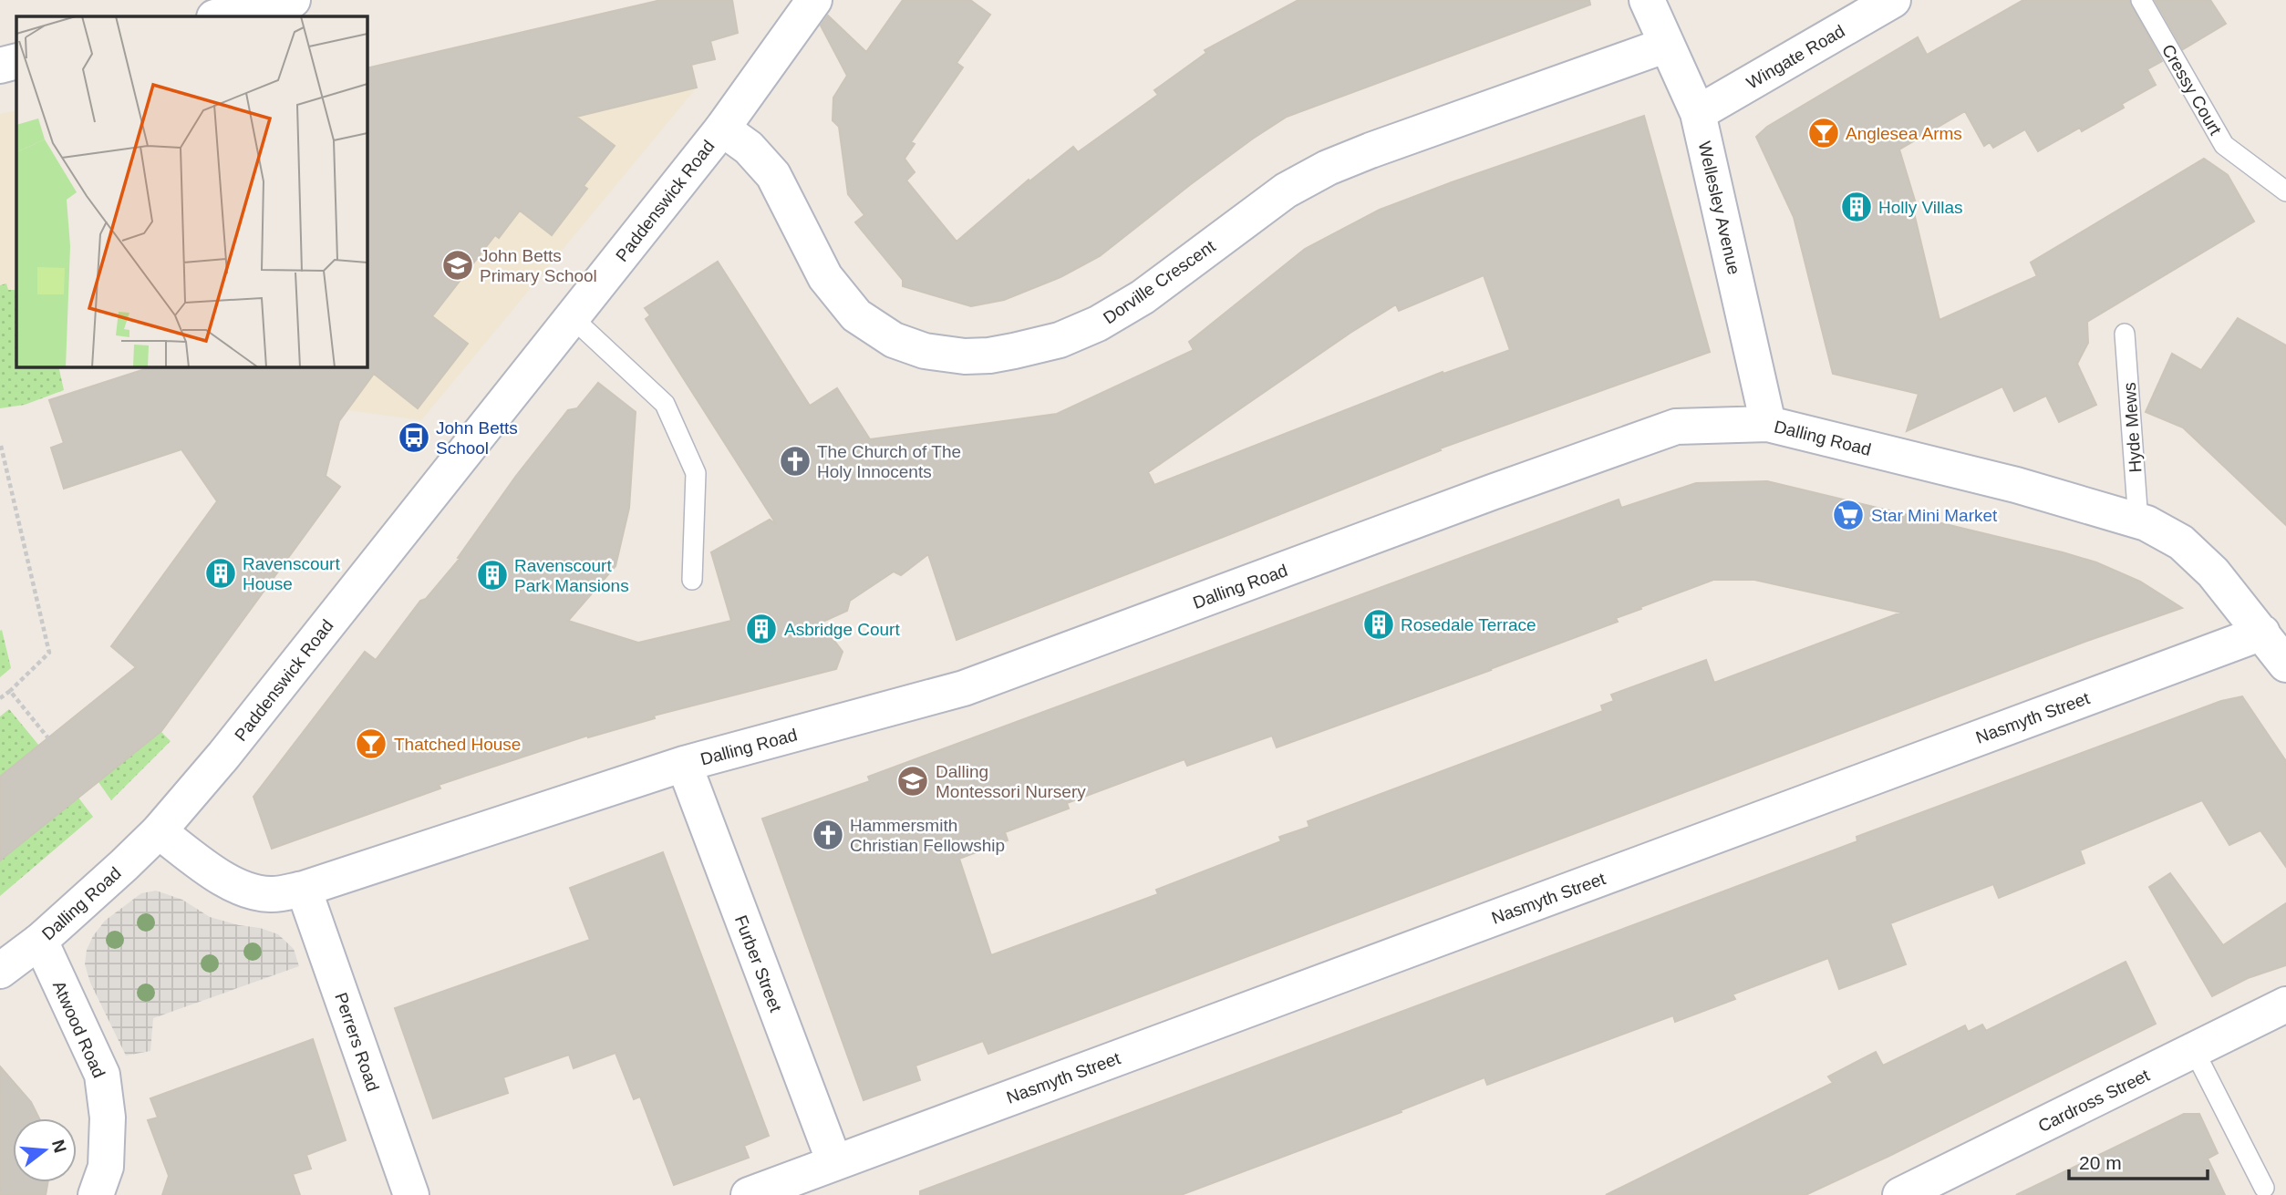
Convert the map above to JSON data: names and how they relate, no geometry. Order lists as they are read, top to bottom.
{
  "streets": {
    "street": [
      "Wingate Road",
      "Paddenswick Road",
      "Wellesley Avenue",
      "Dorville Crescent",
      "Dalling Road",
      "Nasmyth Street",
      "Furber Street",
      "Atwood Road",
      "Perrers Road",
      "Cardross Street"
    ],
    "lane": ["Cressy Court", "Hyde Mews"]
  },
  "crossings": [
    ["Wingate Road", "Wellesley Avenue"],
    ["Paddenswick Road", "Dorville Crescent"],
    ["Paddenswick Road", "Dalling Road"],
    ["Wellesley Avenue", "Dorville Crescent"],
    ["Wellesley Avenue", "Dalling Road"],
    ["Hyde Mews", "Dalling Road"],
    ["Dalling Road", "Nasmyth Street"],
    ["Dalling Road", "Furber Street"],
    ["Dalling Road", "Atwood Road"],
    ["Dalling Road", "Perrers Road"],
    ["Nasmyth Street", "Furber Street"]
  ],
  "places": {
    "bar": ["Anglesea Arms", "Thatched House"],
    "building": [
      "Holly Villas",
      "Ravenscourt House",
      "Ravenscourt Park Mansions",
      "Rosedale Terrace",
      "Asbridge Court"
    ],
    "school or university": ["John Betts Primary School", "Dalling Montessori Nursery"],
    "bus stop": ["John Betts School"],
    "church": ["The Church of The Holy Innocents", "Hammersmith Christian Fellowship"],
    "supermarket": ["Star Mini Market"]
  },
  "scale_bar": "20 m",
  "north": "right"
}
